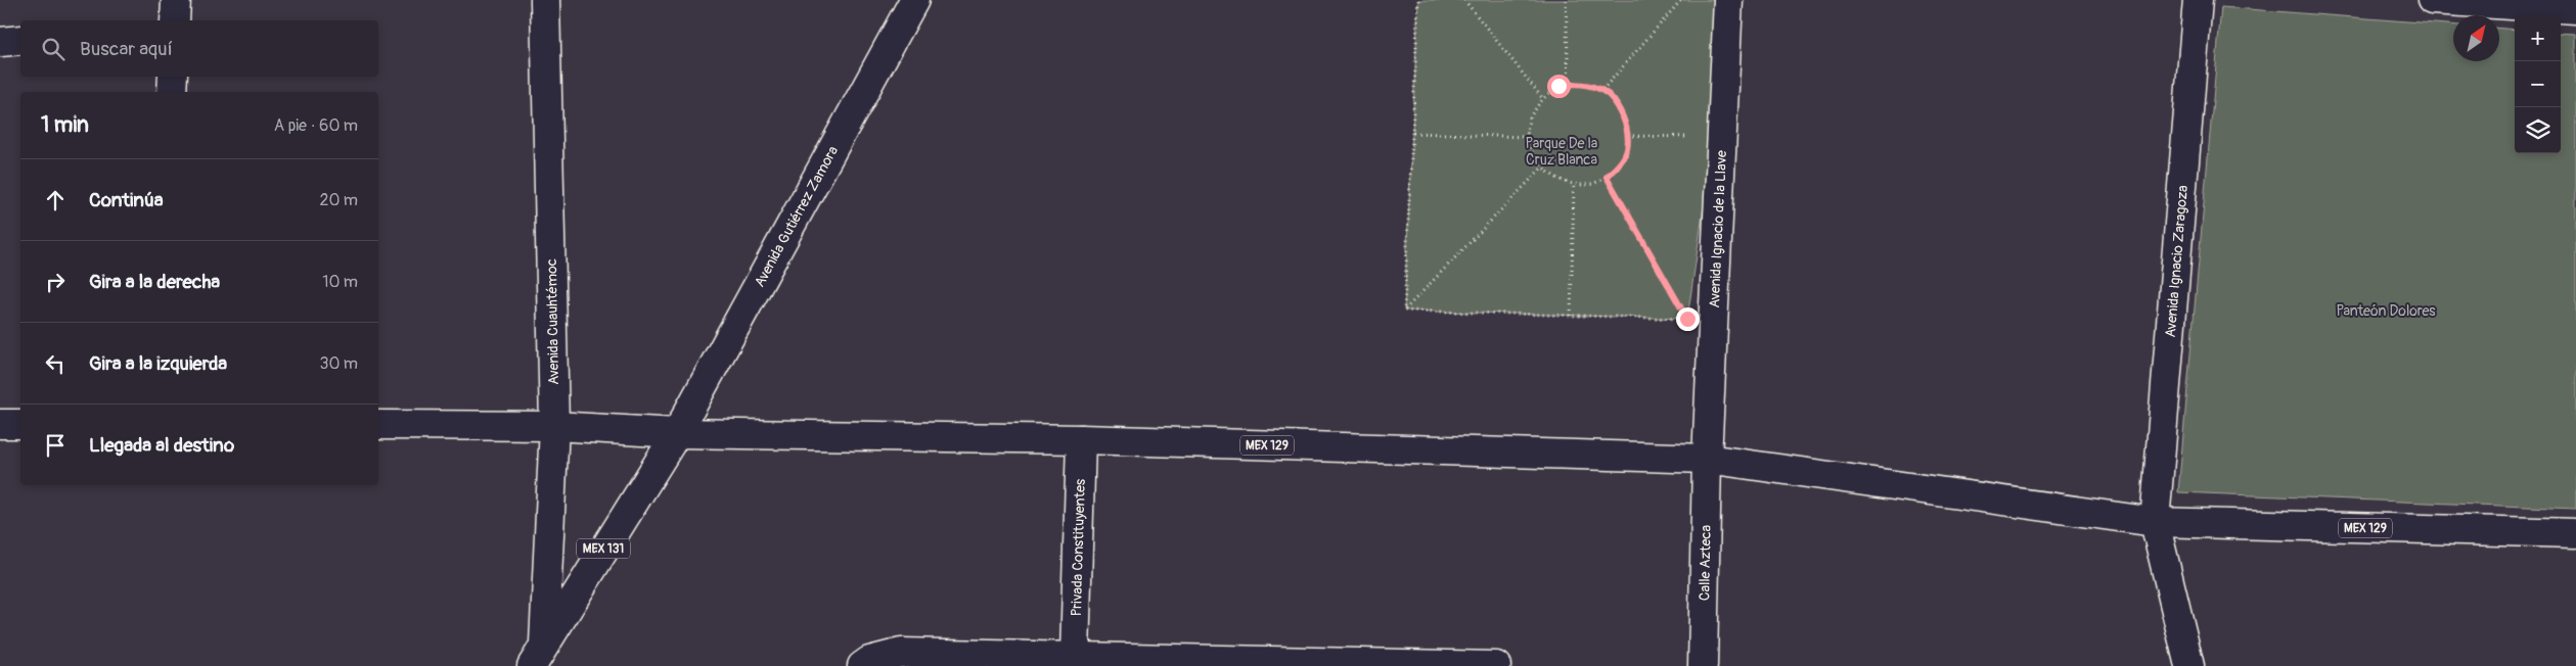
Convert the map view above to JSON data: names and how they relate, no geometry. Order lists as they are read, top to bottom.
{
  "streets": {
    "main road": [
      "Avenida Gutiérrez Zamora",
      "Avenida Ignacio de la Llave",
      "Avenida Ignacio Zaragoza",
      "Avenida Cuauhtémoc",
      "MEX 129",
      "Privada Constituyentes",
      "MEX 131",
      "Calle Azteca"
    ]
  },
  "crossings": [
    ["Avenida Gutiérrez Zamora", "MEX 129"],
    ["Avenida Gutiérrez Zamora", "MEX 131"],
    ["Avenida Ignacio de la Llave", "MEX 129"],
    ["Avenida Ignacio de la Llave", "Calle Azteca"],
    ["Avenida Ignacio Zaragoza", "MEX 129"],
    ["Avenida Cuauhtémoc", "MEX 129"],
    ["Avenida Cuauhtémoc", "MEX 131"],
    ["MEX 129", "Privada Constituyentes"],
    ["MEX 129", "MEX 131"],
    ["MEX 129", "Calle Azteca"]
  ],
  "parks": ["Parque De la Cruz Blanca", "Panteón Dolores"],
  "north": "top right",
  "page": {
    "map_buttons": ["+", "−"],
    "search": "Buscar aquí",
    "heading": ["1 min", "A pie · 60 m"],
    "list": [
      ["Continúa", "20 m"],
      ["Gira a la derecha", "10 m"],
      ["Gira a la izquierda", "30 m"],
      "Llegada al destino"
    ]
  }
}
